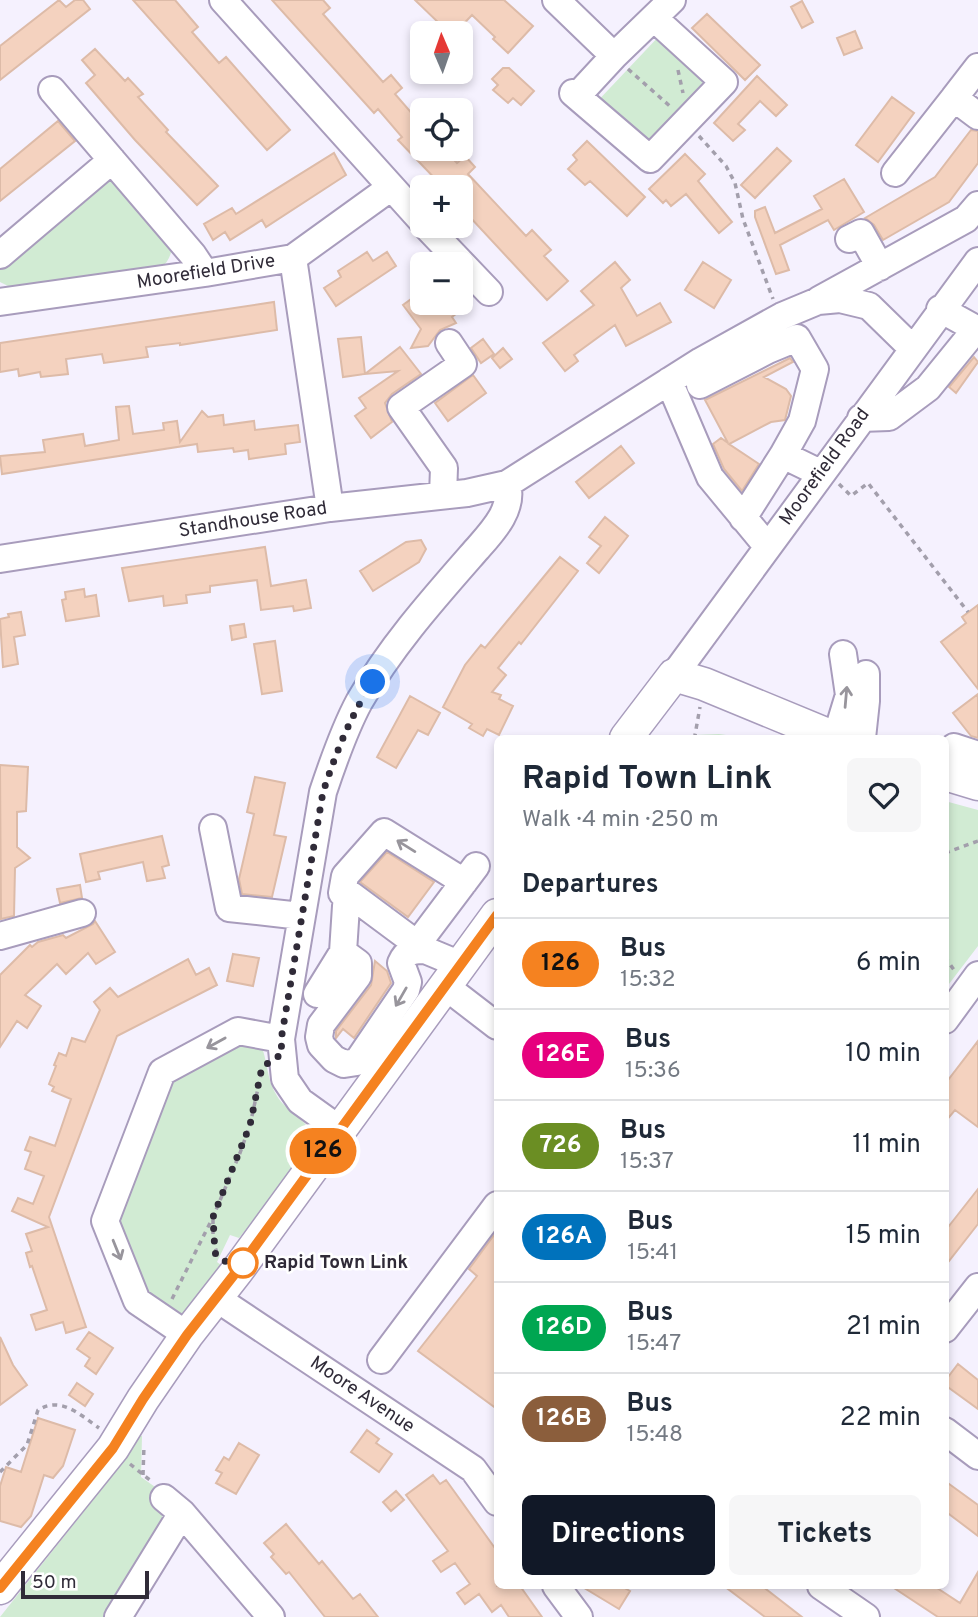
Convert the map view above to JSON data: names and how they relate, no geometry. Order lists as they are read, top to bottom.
{
  "streets": {
    "street": [
      "Moorefield Drive",
      "Moorefield Road",
      "Standhouse Road",
      "Moore Avenue"
    ]
  },
  "places": ["Rapid Town Link"],
  "lines": ["bus line 126"],
  "scale_bar": "50 m",
  "north": "top",
  "page": {
    "on_map": "126",
    "map_buttons": ["+", "−"],
    "heading": [
      ["Rapid Town Link", "Walk · 4 min · 250 m"],
      "Departures"
    ],
    "list": [
      {
        "mark": "126",
        "name": "Bus",
        "note": "15:32",
        "value": "6 min"
      },
      {
        "mark": "126E",
        "name": "Bus",
        "note": "15:36",
        "value": "10 min"
      },
      {
        "mark": "726",
        "name": "Bus",
        "note": "15:37",
        "value": "11 min"
      },
      {
        "mark": "126A",
        "name": "Bus",
        "note": "15:41",
        "value": "15 min"
      },
      {
        "mark": "126D",
        "name": "Bus",
        "note": "15:47",
        "value": "21 min"
      },
      {
        "mark": "126B",
        "name": "Bus",
        "note": "15:48",
        "value": "22 min"
      }
    ],
    "buttons": ["Directions", "Tickets"],
    "scale": "50 m"
  }
}
